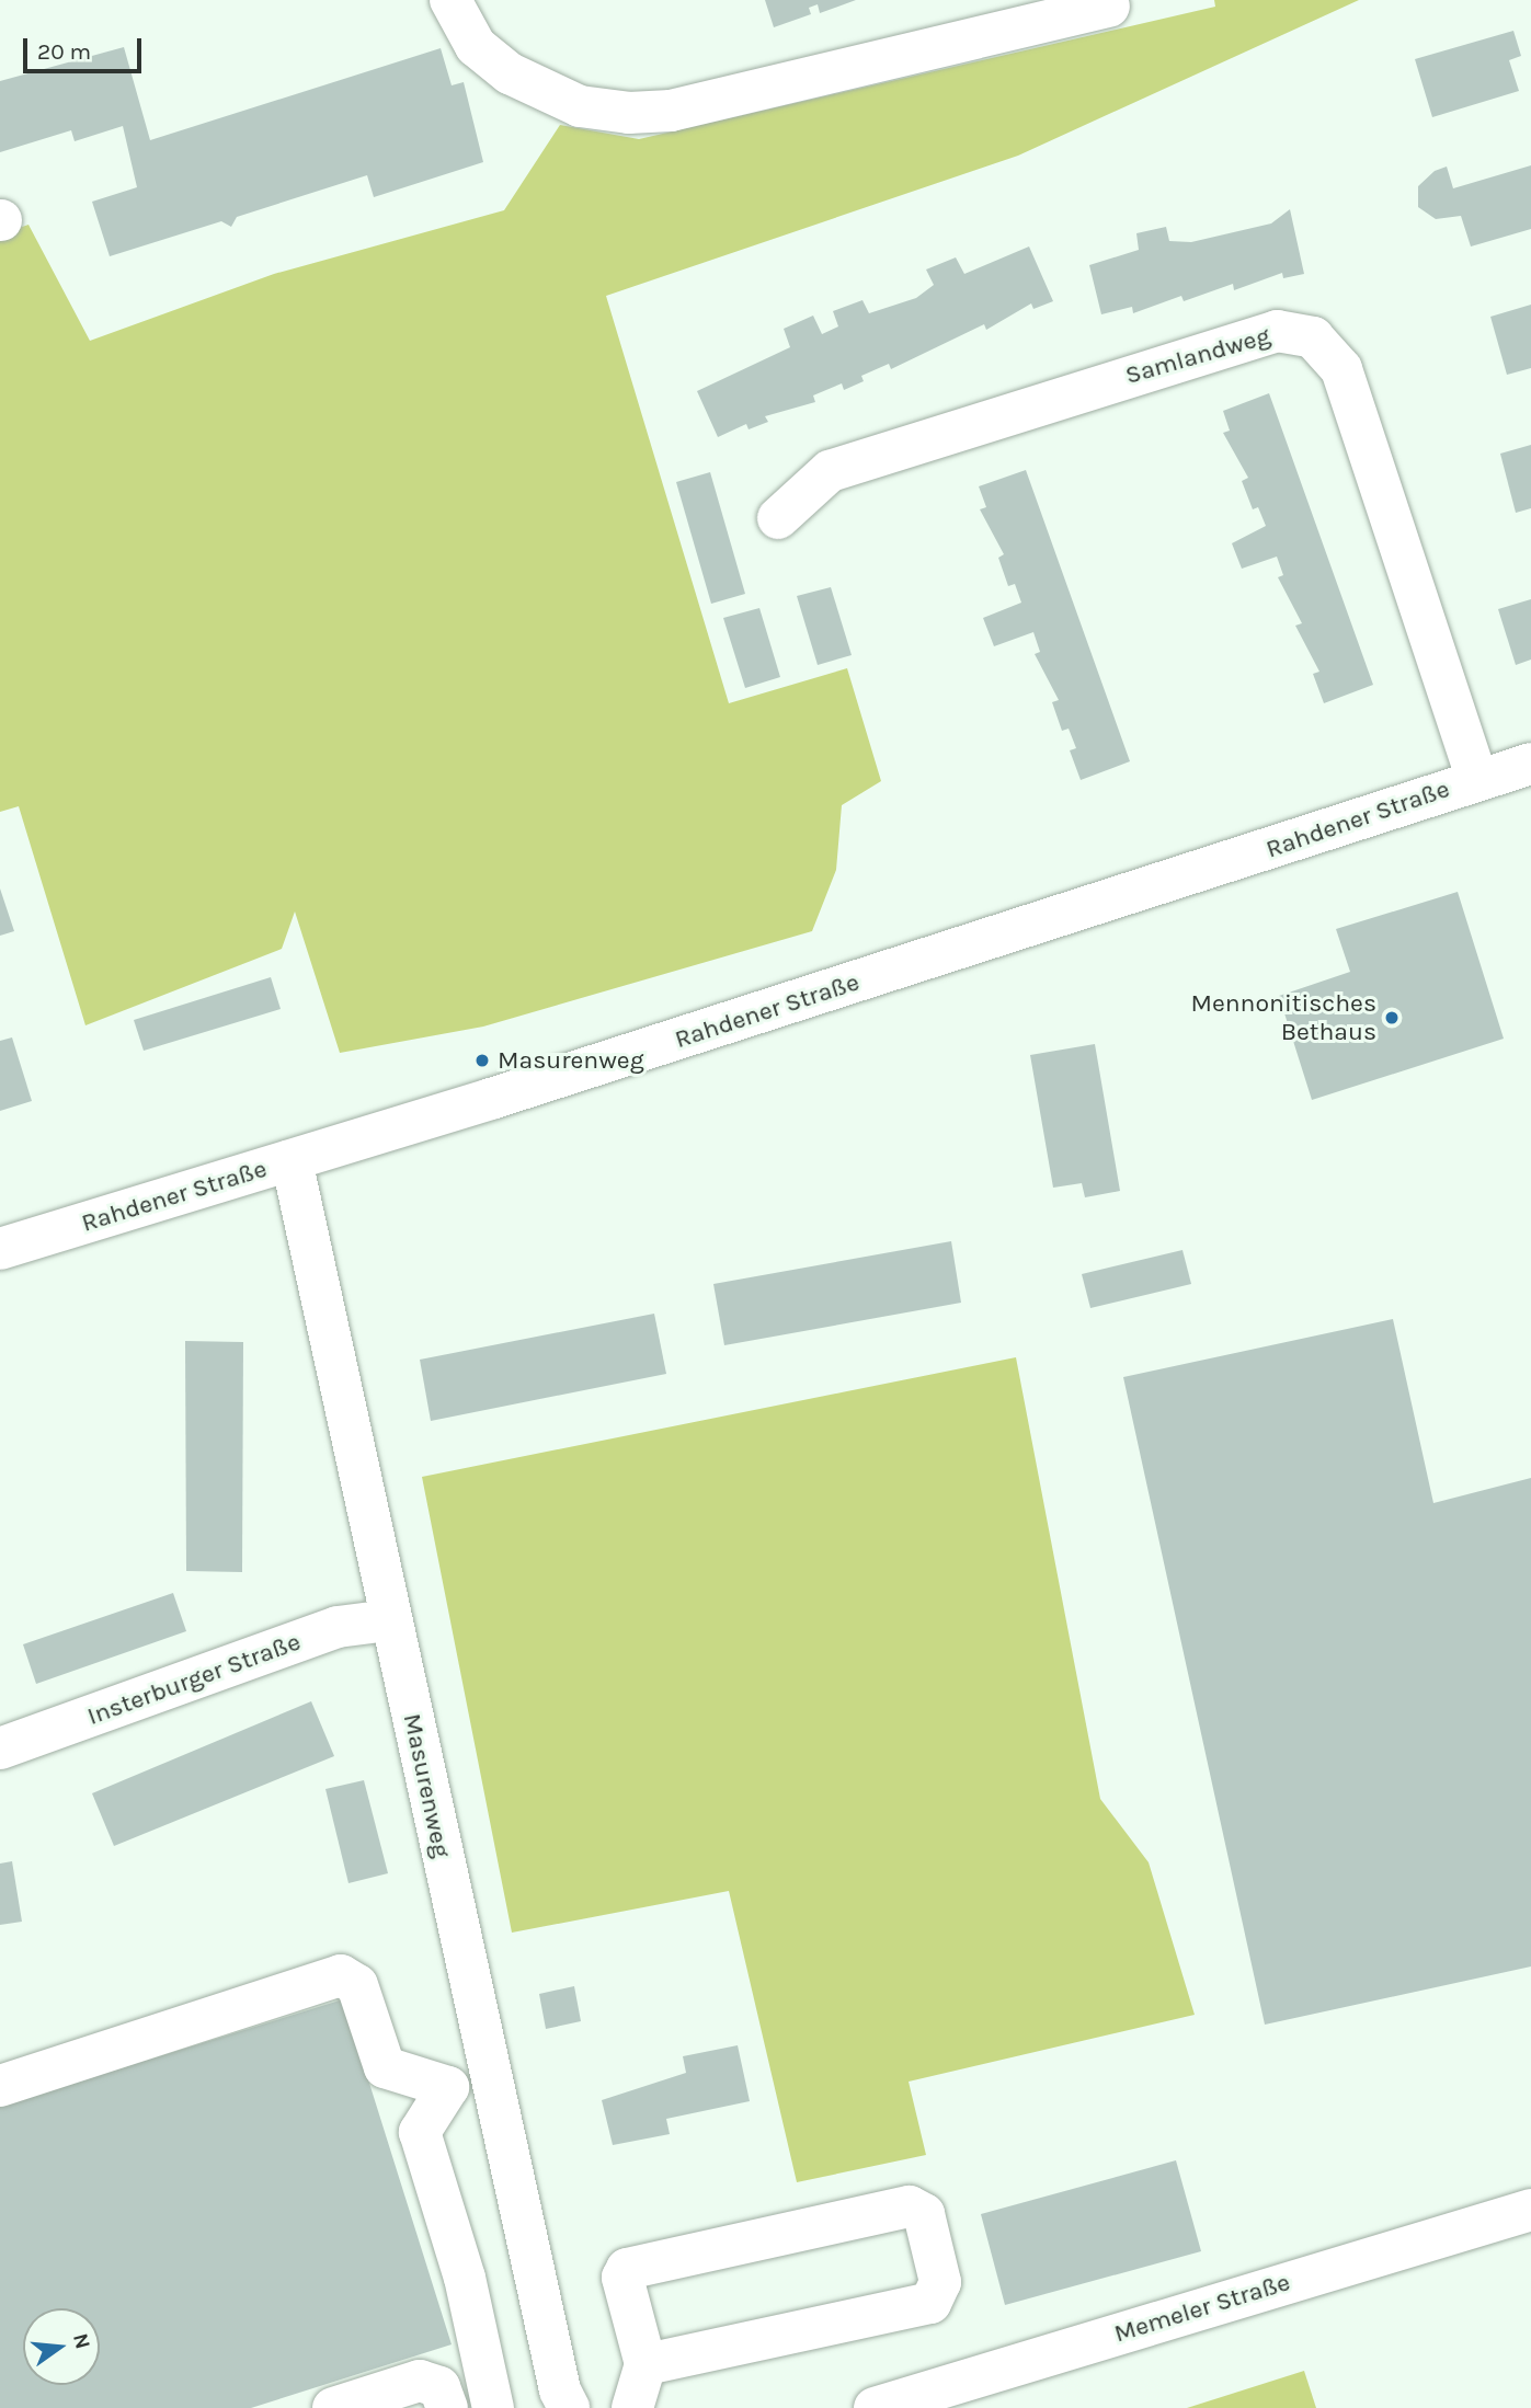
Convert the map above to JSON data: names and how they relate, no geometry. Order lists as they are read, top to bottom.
{
  "streets": {
    "street": [
      "Samlandweg",
      "Rahdener Straße",
      "Insterburger Straße",
      "Masurenweg",
      "Memeler Straße"
    ]
  },
  "crossings": [
    ["Samlandweg", "Rahdener Straße"],
    ["Rahdener Straße", "Masurenweg"],
    ["Insterburger Straße", "Masurenweg"]
  ],
  "places": ["Mennonitisches Bethaus", "Masurenweg"],
  "scale_bar": "20 m",
  "north": "right"
}
